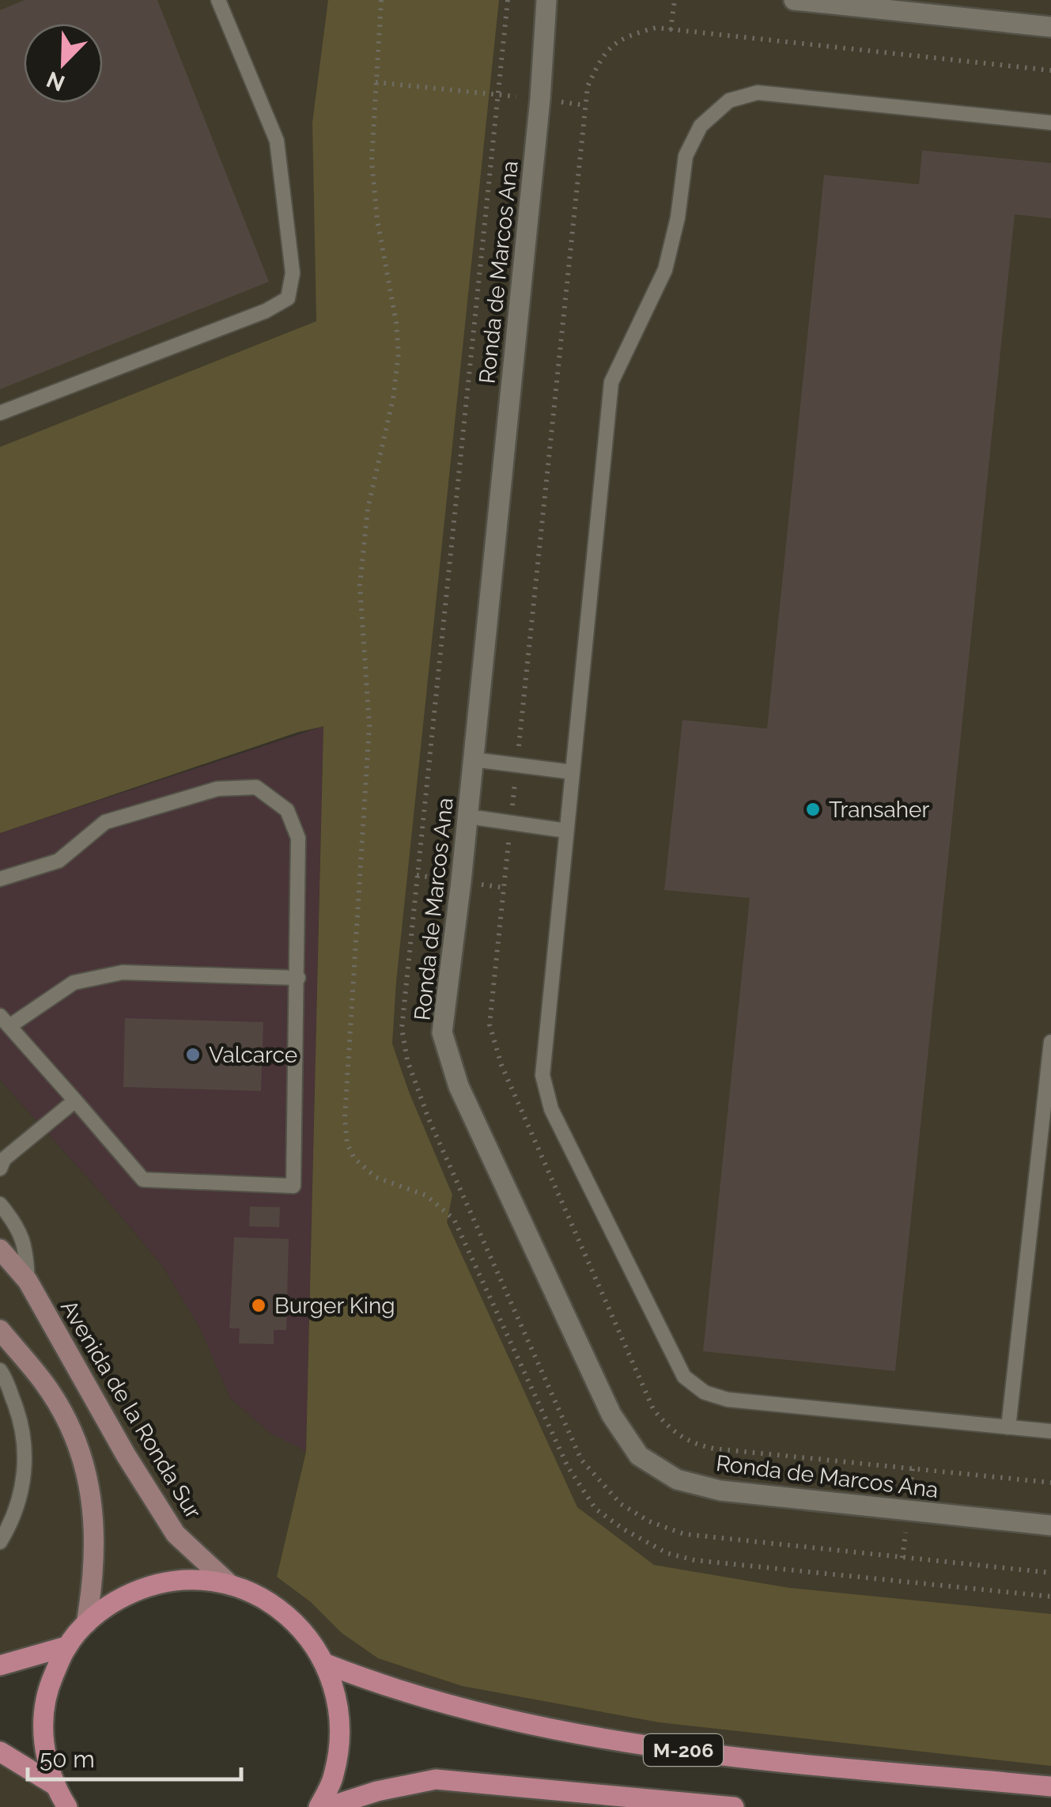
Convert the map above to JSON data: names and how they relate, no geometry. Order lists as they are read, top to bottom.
{
  "streets": {
    "main road": ["Avenida de la Ronda Sur", "M-206"],
    "street": ["Ronda de Marcos Ana"]
  },
  "places": ["Transaher", "Valcarce", "Burger King"],
  "scale_bar": "50 m",
  "north": "bottom left"
}
